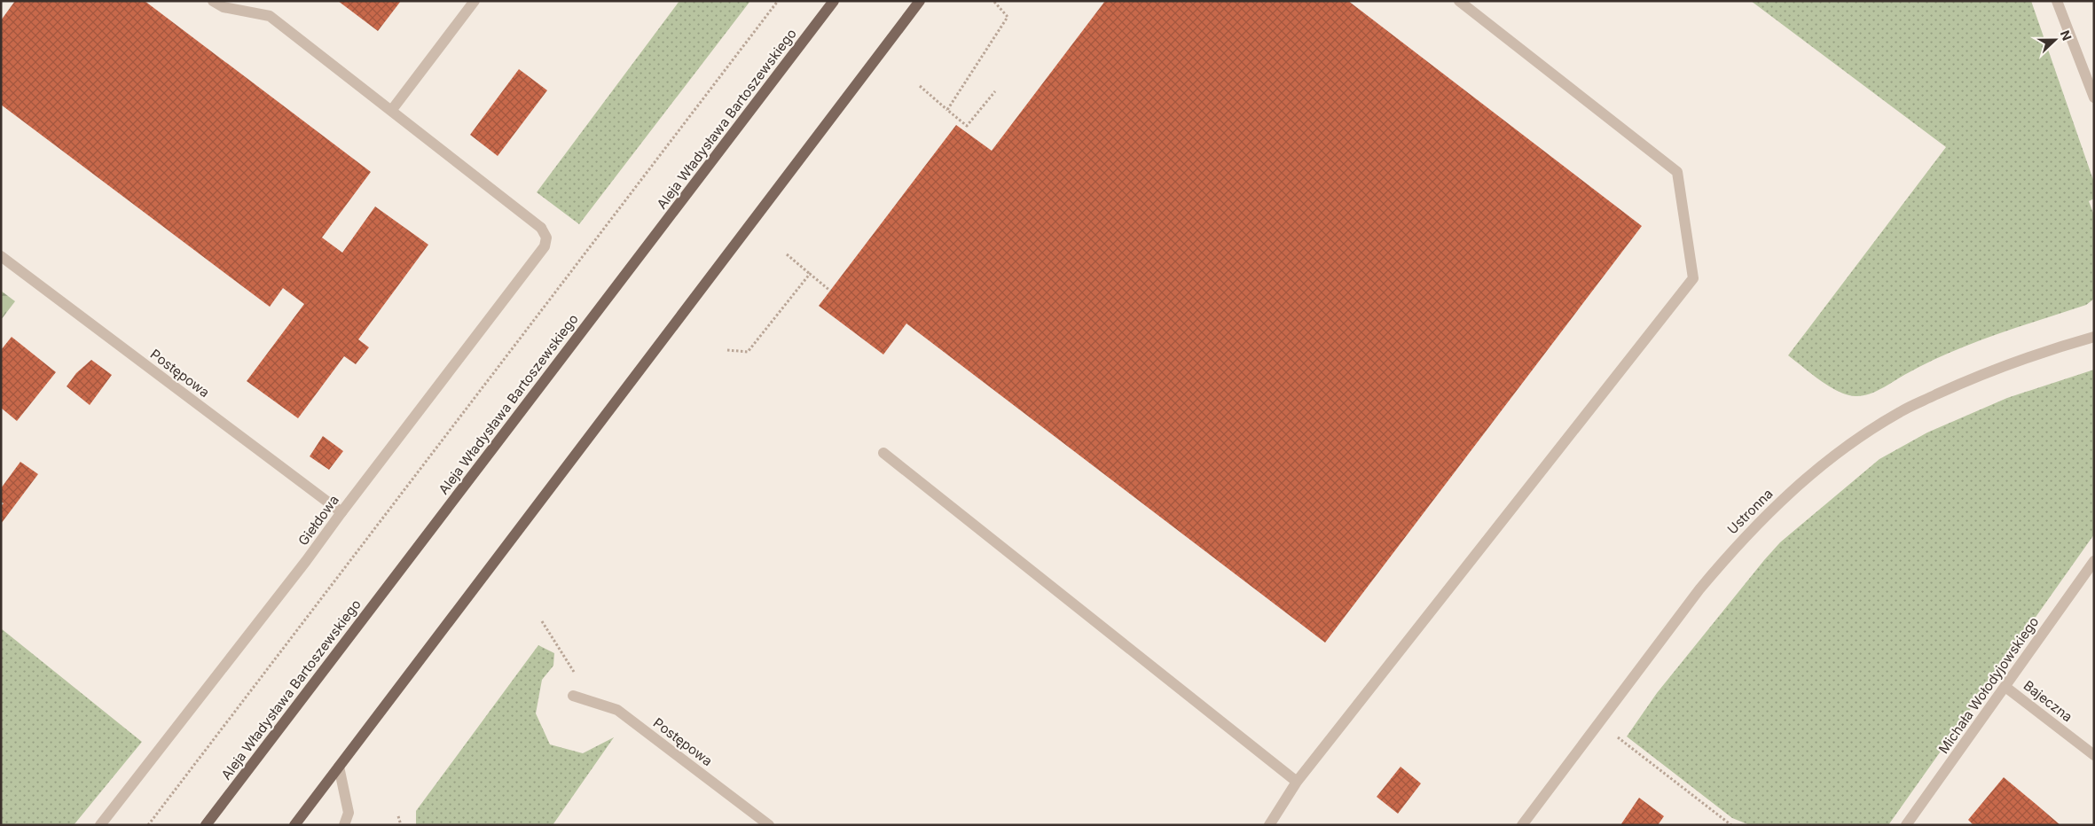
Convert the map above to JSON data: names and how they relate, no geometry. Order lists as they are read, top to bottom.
{
  "streets": {
    "main road": ["Aleja Władysława Bartoszewskiego"],
    "street": [
      "Postępowa",
      "Ustronna",
      "Giełdowa",
      "Michała Wołodyjowskiego",
      "Bajeczna"
    ]
  },
  "crossings": [
    ["Postępowa", "Giełdowa"],
    ["Michała Wołodyjowskiego", "Bajeczna"]
  ],
  "north": "right"
}
